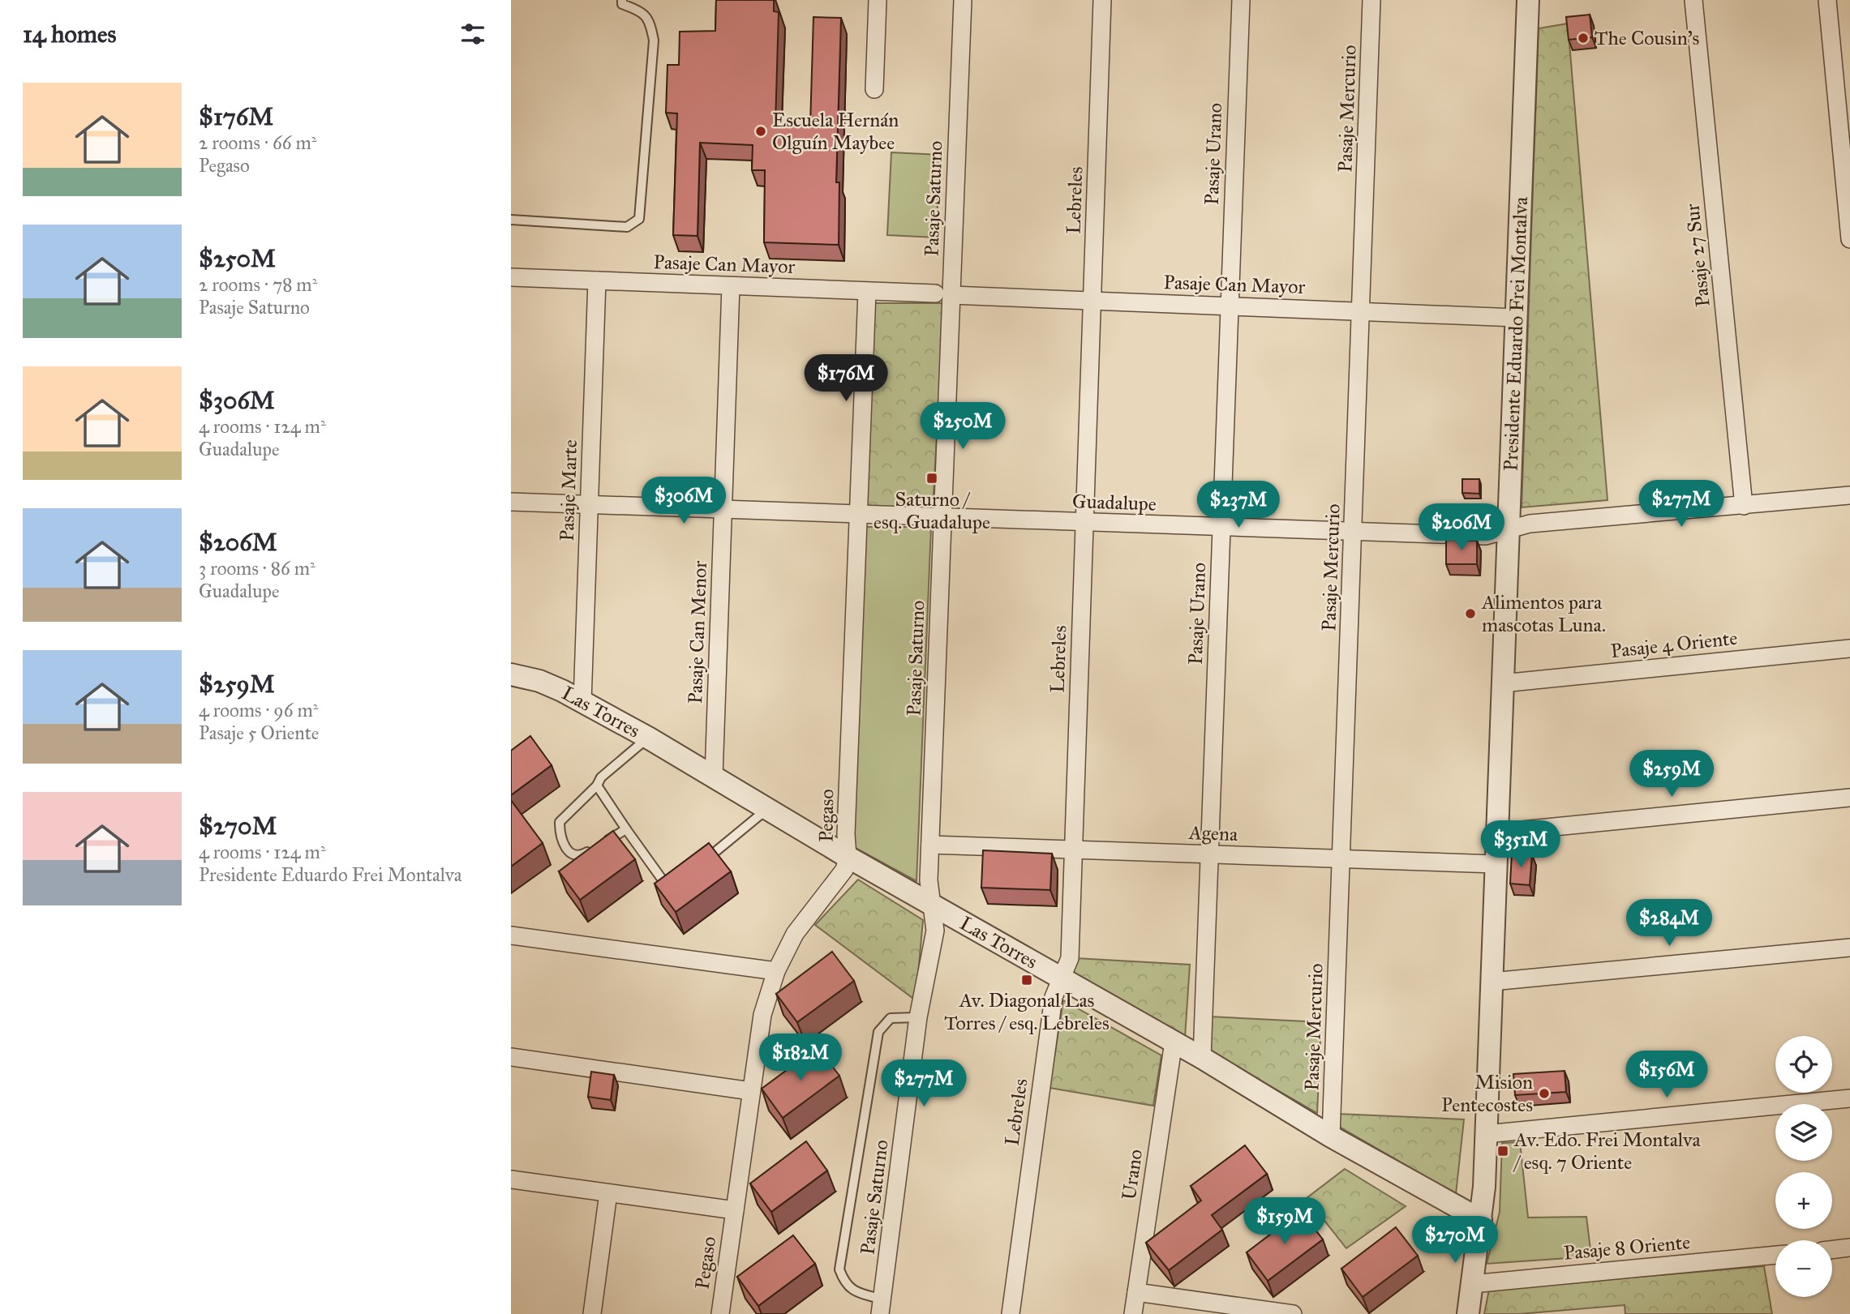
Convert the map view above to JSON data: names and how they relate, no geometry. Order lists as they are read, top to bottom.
{
  "streets": {
    "street": [
      "Pasaje Mercurio",
      "Pasaje Urano",
      "Pasaje Saturno",
      "Lebreles",
      "Pasaje 27 Sur",
      "Pasaje Can Mayor",
      "Presidente Eduardo Frei Montalva",
      "Pasaje Marte",
      "Guadalupe",
      "Pasaje Can Menor",
      "Pasaje 4 Oriente",
      "Las Torres",
      "Pegaso",
      "Agena",
      "Urano",
      "Pasaje 8 Oriente"
    ]
  },
  "crossings": [
    ["Pasaje Mercurio", "Pasaje Can Mayor"],
    ["Pasaje Mercurio", "Guadalupe"],
    ["Pasaje Mercurio", "Las Torres"],
    ["Pasaje Mercurio", "Agena"],
    ["Pasaje Urano", "Pasaje Can Mayor"],
    ["Pasaje Urano", "Guadalupe"],
    ["Pasaje Urano", "Las Torres"],
    ["Pasaje Urano", "Agena"],
    ["Pasaje Saturno", "Pasaje Can Mayor"],
    ["Pasaje Saturno", "Guadalupe"],
    ["Pasaje Saturno", "Las Torres"],
    ["Pasaje Saturno", "Agena"],
    ["Lebreles", "Pasaje Can Mayor"],
    ["Lebreles", "Guadalupe"],
    ["Lebreles", "Las Torres"],
    ["Lebreles", "Agena"],
    ["Pasaje 27 Sur", "Guadalupe"],
    ["Pasaje Can Mayor", "Presidente Eduardo Frei Montalva"],
    ["Pasaje Can Mayor", "Pasaje Marte"],
    ["Pasaje Can Mayor", "Pasaje Can Menor"],
    ["Pasaje Can Mayor", "Pegaso"],
    ["Presidente Eduardo Frei Montalva", "Guadalupe"],
    ["Presidente Eduardo Frei Montalva", "Pasaje 4 Oriente"],
    ["Presidente Eduardo Frei Montalva", "Las Torres"],
    ["Presidente Eduardo Frei Montalva", "Agena"],
    ["Presidente Eduardo Frei Montalva", "Pasaje 8 Oriente"],
    ["Pasaje Marte", "Guadalupe"],
    ["Pasaje Marte", "Las Torres"],
    ["Guadalupe", "Pasaje Can Menor"],
    ["Guadalupe", "Pegaso"],
    ["Pasaje Can Menor", "Las Torres"],
    ["Las Torres", "Pegaso"],
    ["Las Torres", "Urano"]
  ],
  "places": {
    "other": [
      "The Cousin's",
      "Escuela Hernán Olguín Maybee",
      "Alimentos para mascotas Luna.",
      "Mision Pentecostes"
    ],
    "transit": ["Saturno / esq. Guadalupe", "Av. Diagonal Las Torres / esq. Lebreles", "Av. Edo. Frei Montalva / esq. 7 Oriente"]
  },
  "page": {
    "heading": "14 homes",
    "list": [
      {
        "name": "$176M",
        "note": "2 rooms · 66 m² · Pegaso"
      },
      {
        "name": "$250M",
        "note": "2 rooms · 78 m² · Pasaje Saturno"
      },
      {
        "name": "$306M",
        "note": "4 rooms · 124 m² · Guadalupe"
      },
      {
        "name": "$206M",
        "note": "3 rooms · 86 m² · Guadalupe"
      },
      {
        "name": "$259M",
        "note": "4 rooms · 96 m² · Pasaje 5 Oriente"
      },
      {
        "name": "$270M",
        "note": "4 rooms · 124 m² · Presidente Eduardo Frei Montalva"
      }
    ],
    "price": [
      "$176M",
      "$250M",
      "$306M",
      "$277M",
      "$237M",
      "$206M",
      "$259M",
      "$351M",
      "$284M",
      "$182M",
      "$156M",
      "$277M",
      "$159M",
      "$270M"
    ],
    "map_buttons": ["+", "−"]
  }
}
